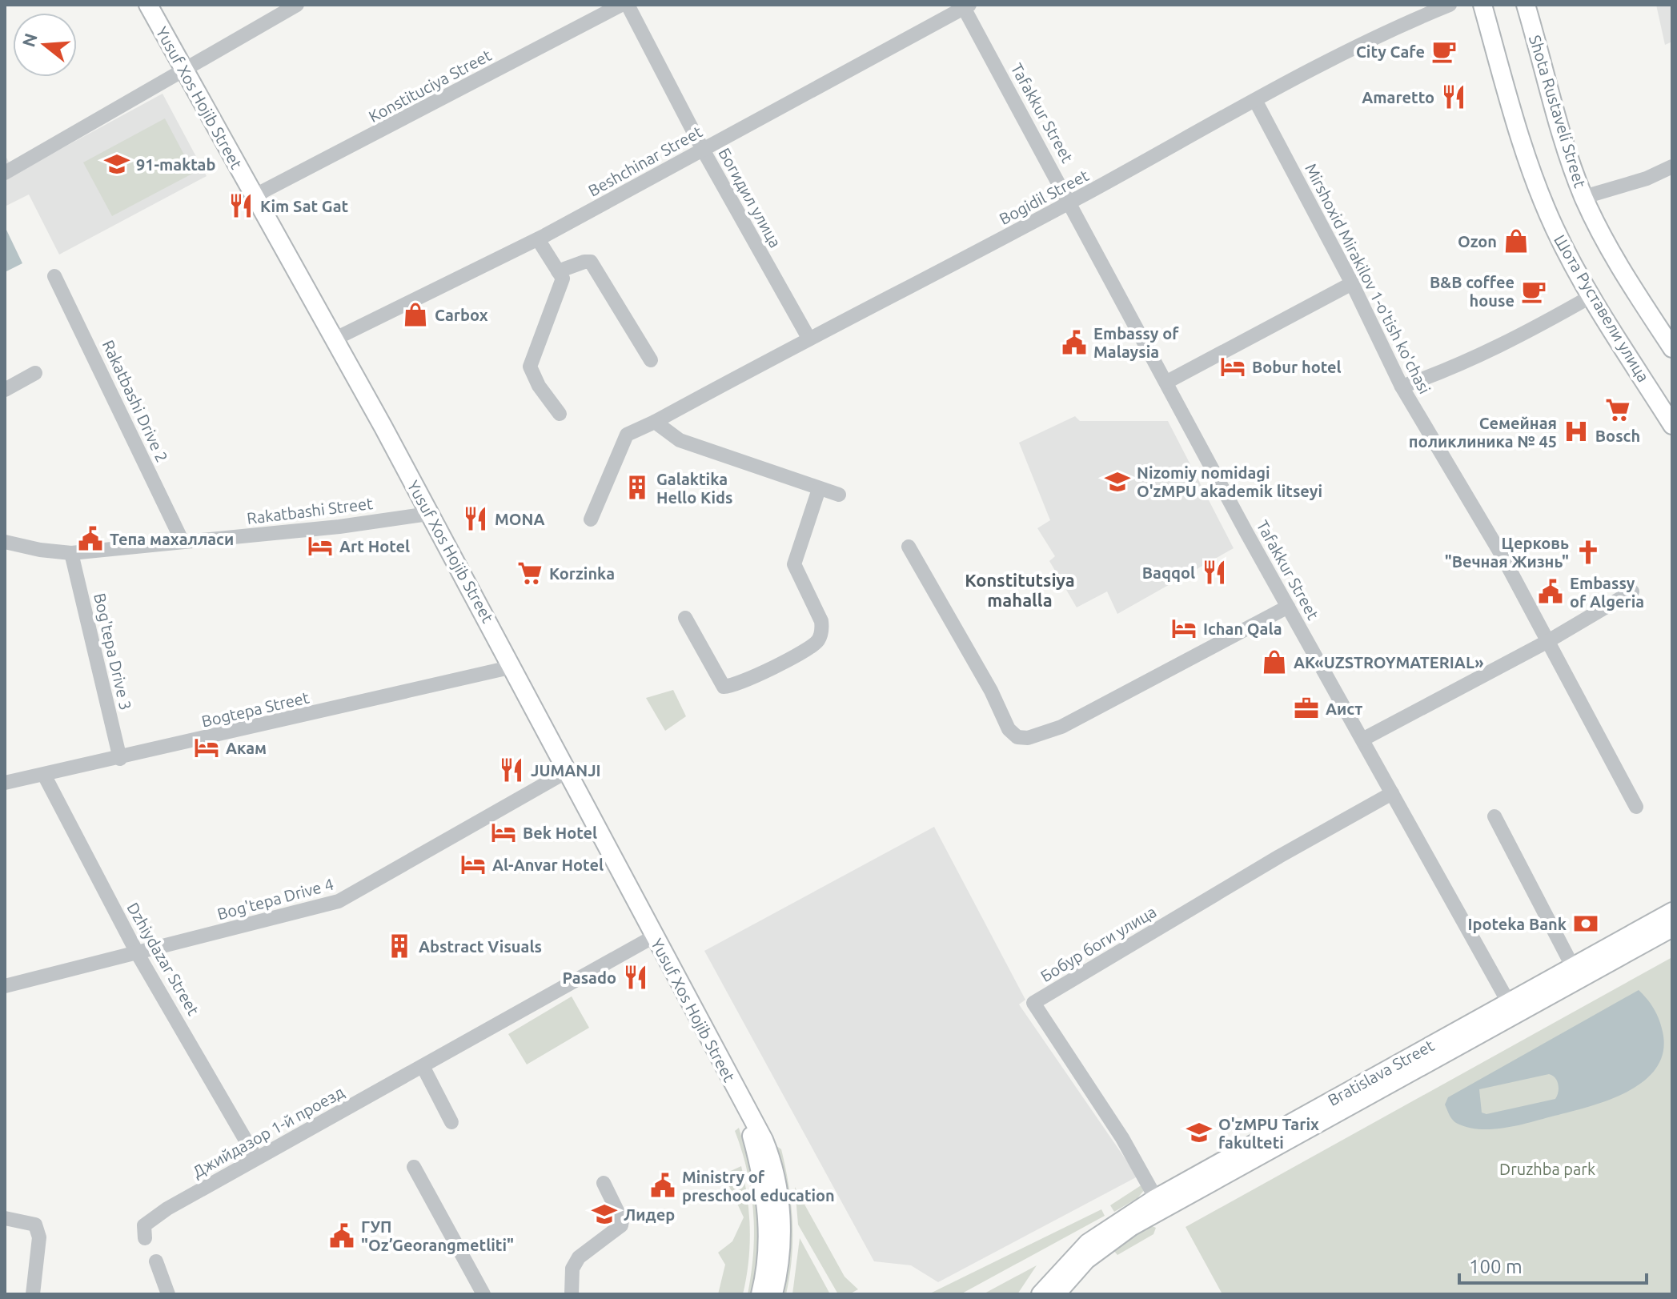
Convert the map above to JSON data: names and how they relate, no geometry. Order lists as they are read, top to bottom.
{
  "streets": {
    "main road": [
      "Yusuf Xos Hojib Street",
      "Shota Rustaveli Street",
      "Шота Руставели улица",
      "Bratislava Street"
    ],
    "street": [
      "Konstituciya Street",
      "Tafakkur Street",
      "Beshchinar Street",
      "Bogidil Street",
      "Богидил улица",
      "Mirshoxid Mirakilov 1-o'tish ko'chasi",
      "Rakatbashi Drive 2",
      "Rakatbashi Street",
      "Bog'tepa Drive 3",
      "Bogtepa Street",
      "Bog'tepa Drive 4",
      "Бобур боги улица",
      "Dzhiydazar Street",
      "Джийдазор 1-й проезд"
    ]
  },
  "crossings": [
    ["Konstituciya Street", "Yusuf Xos Hojib Street"],
    ["Yusuf Xos Hojib Street", "Beshchinar Street"],
    ["Yusuf Xos Hojib Street", "Rakatbashi Street"],
    ["Yusuf Xos Hojib Street", "Bogtepa Street"],
    ["Yusuf Xos Hojib Street", "Bog'tepa Drive 4"],
    ["Yusuf Xos Hojib Street", "Джийдазор 1-й проезд"],
    ["Tafakkur Street", "Beshchinar Street"],
    ["Tafakkur Street", "Bogidil Street"],
    ["Tafakkur Street", "Бобур боги улица"],
    ["Tafakkur Street", "Bratislava Street"],
    ["Beshchinar Street", "Богидил улица"],
    ["Bogidil Street", "Богидил улица"],
    ["Bogidil Street", "Mirshoxid Mirakilov 1-o'tish ko'chasi"],
    ["Rakatbashi Drive 2", "Rakatbashi Street"],
    ["Rakatbashi Street", "Bog'tepa Drive 3"],
    ["Bog'tepa Drive 3", "Bogtepa Street"],
    ["Bogtepa Street", "Dzhiydazar Street"],
    ["Bog'tepa Drive 4", "Dzhiydazar Street"],
    ["Бобур боги улица", "Bratislava Street"],
    ["Dzhiydazar Street", "Джийдазор 1-й проезд"]
  ],
  "districts": ["Konstitutsiya mahalla"],
  "parks": ["Druzhba park"],
  "places": {
    "cafe": ["City Cafe", "B&B coffee house"],
    "restaurant": [
      "Amaretto",
      "Kim Sat Gat",
      "MONA",
      "Baqqol",
      "JUMANJI",
      "Pasado"
    ],
    "school or university": [
      "91-maktab",
      "Nizomiy nomidagi O'zMPU akademik litseyi",
      "O'zMPU Tarix fakulteti",
      "Лидер"
    ],
    "shop": ["Ozon", "Carbox", "AK«UZSTROYMATERIAL»"],
    "public building": [
      "Embassy of Malaysia",
      "Тепа махалласи",
      "Embassy of Algeria",
      "Ministry of preschool education",
      "ГУП \"Oz’Georangmetliti\""
    ],
    "hotel": [
      "Bobur hotel",
      "Art Hotel",
      "Ichan Qala",
      "Акам",
      "Bek Hotel",
      "Al-Anvar Hotel"
    ],
    "supermarket": ["Bosch", "Korzinka"],
    "hospital": ["Семейная поликлиника № 45"],
    "building": ["Galaktika Hello Kids", "Abstract Visuals"],
    "church": ["Церковь \"Вечная Жизнь\""],
    "office": ["Аист"],
    "bank": ["Ipoteka Bank"]
  },
  "scale_bar": "100 m",
  "north": "left"
}
